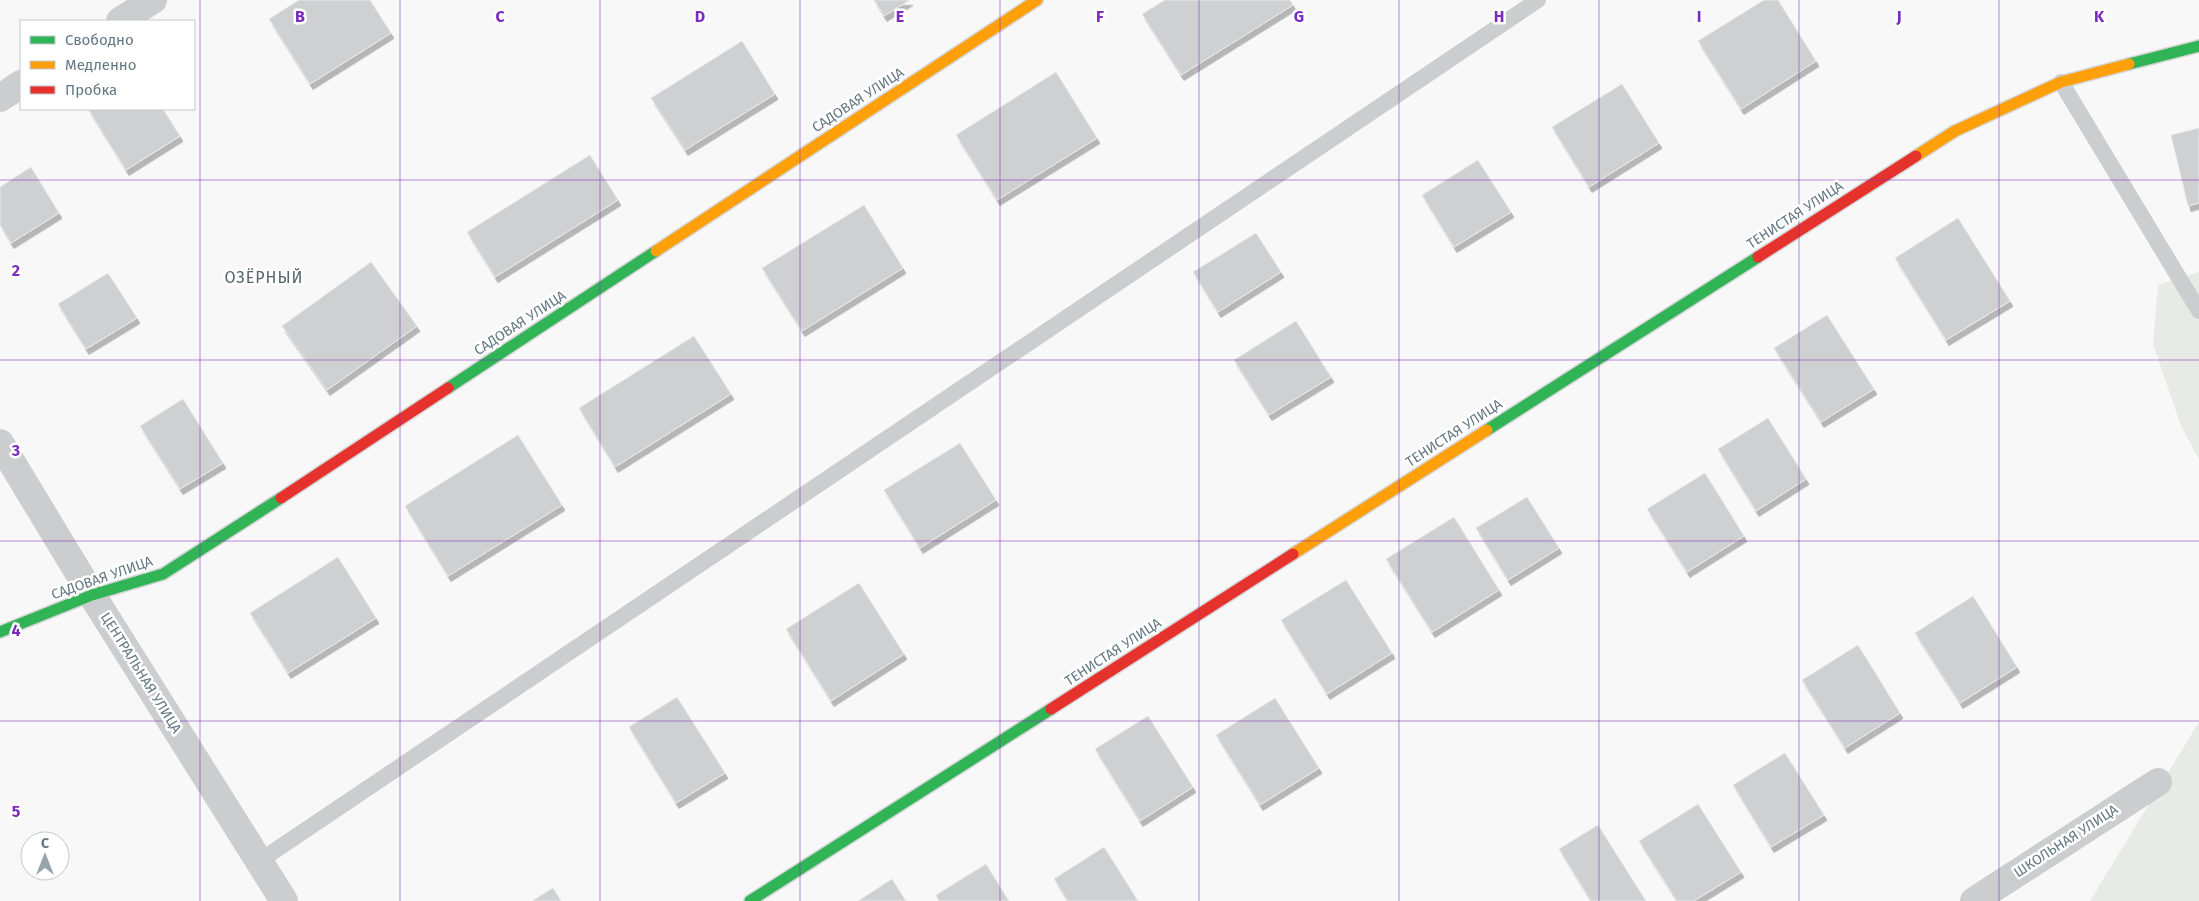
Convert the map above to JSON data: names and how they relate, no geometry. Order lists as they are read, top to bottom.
{
  "streets": {
    "street": [
      "САДОВАЯ УЛИЦА",
      "ТЕНИСТАЯ УЛИЦА",
      "ЦЕНТРАЛЬНАЯ УЛИЦА",
      "ШКОЛЬНАЯ УЛИЦА"
    ]
  },
  "crossings": [
    ["САДОВАЯ УЛИЦА", "ЦЕНТРАЛЬНАЯ УЛИЦА"]
  ],
  "districts": ["ОЗЁРНЫЙ"],
  "legend": ["Свободно", "Медленно", "Пробка"],
  "north": "top",
  "grid": {
    "columns": [
      "B",
      "C",
      "D",
      "E",
      "F",
      "G",
      "H",
      "I",
      "J",
      "K"
    ],
    "rows": [
      "2",
      "3",
      "4",
      "5"
    ]
  }
}
